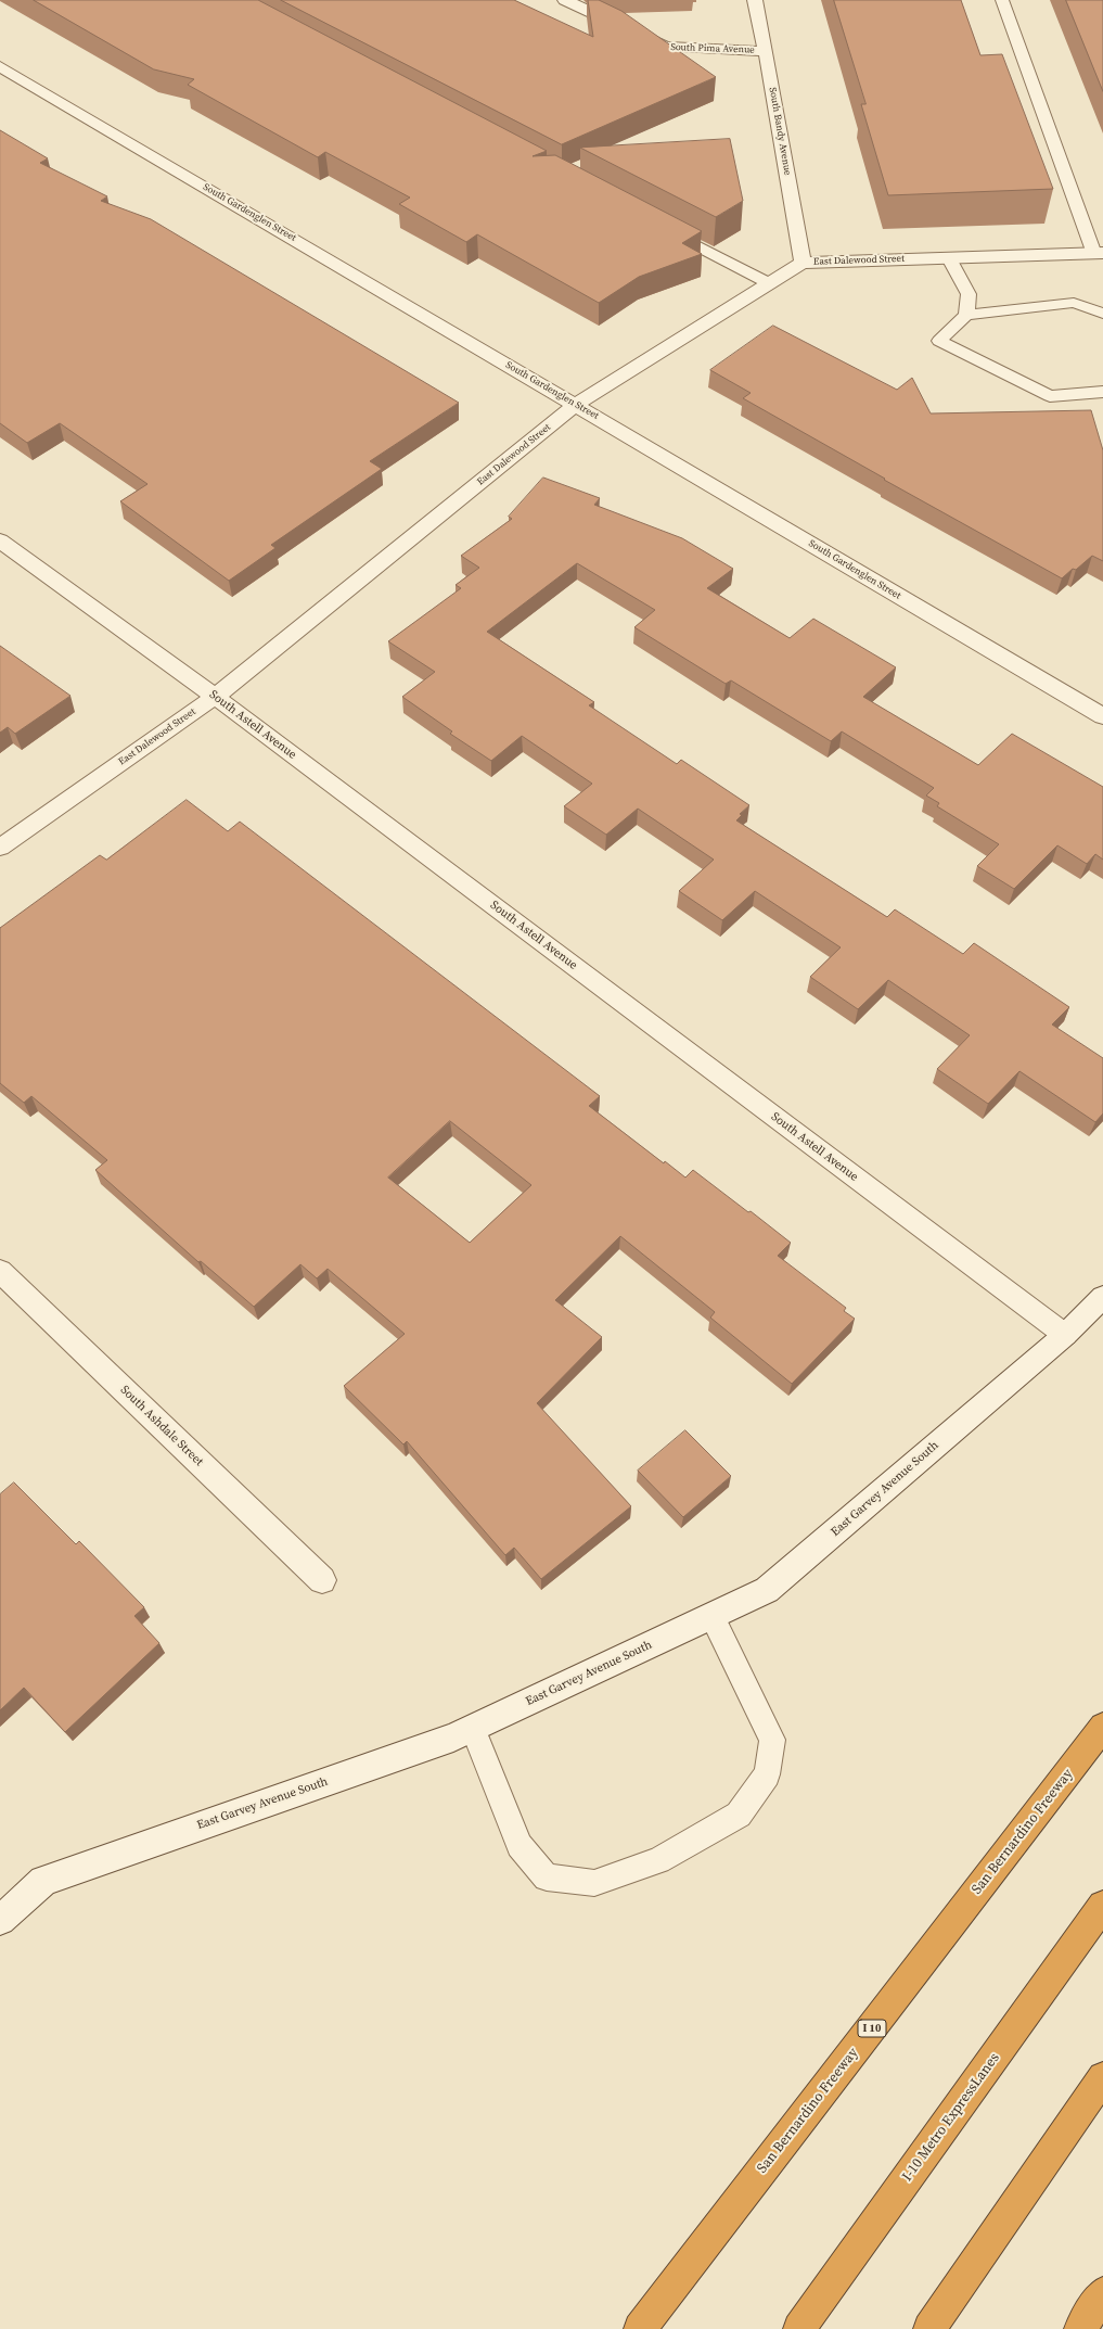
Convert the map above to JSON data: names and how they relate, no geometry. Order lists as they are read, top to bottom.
{
  "streets": {
    "highway": ["San Bernardino Freeway", "I 10", "I-10 Metro ExpressLanes"],
    "street": [
      "South Pima Avenue",
      "South Bandy Avenue",
      "South Gardenglen Street",
      "East Dalewood Street",
      "South Astell Avenue",
      "South Ashdale Street",
      "East Garvey Avenue South"
    ]
  },
  "crossings": [
    ["South Pima Avenue", "South Bandy Avenue"],
    ["South Bandy Avenue", "East Dalewood Street"],
    ["South Gardenglen Street", "East Dalewood Street"],
    ["East Dalewood Street", "South Astell Avenue"],
    ["South Astell Avenue", "East Garvey Avenue South"]
  ]
}
